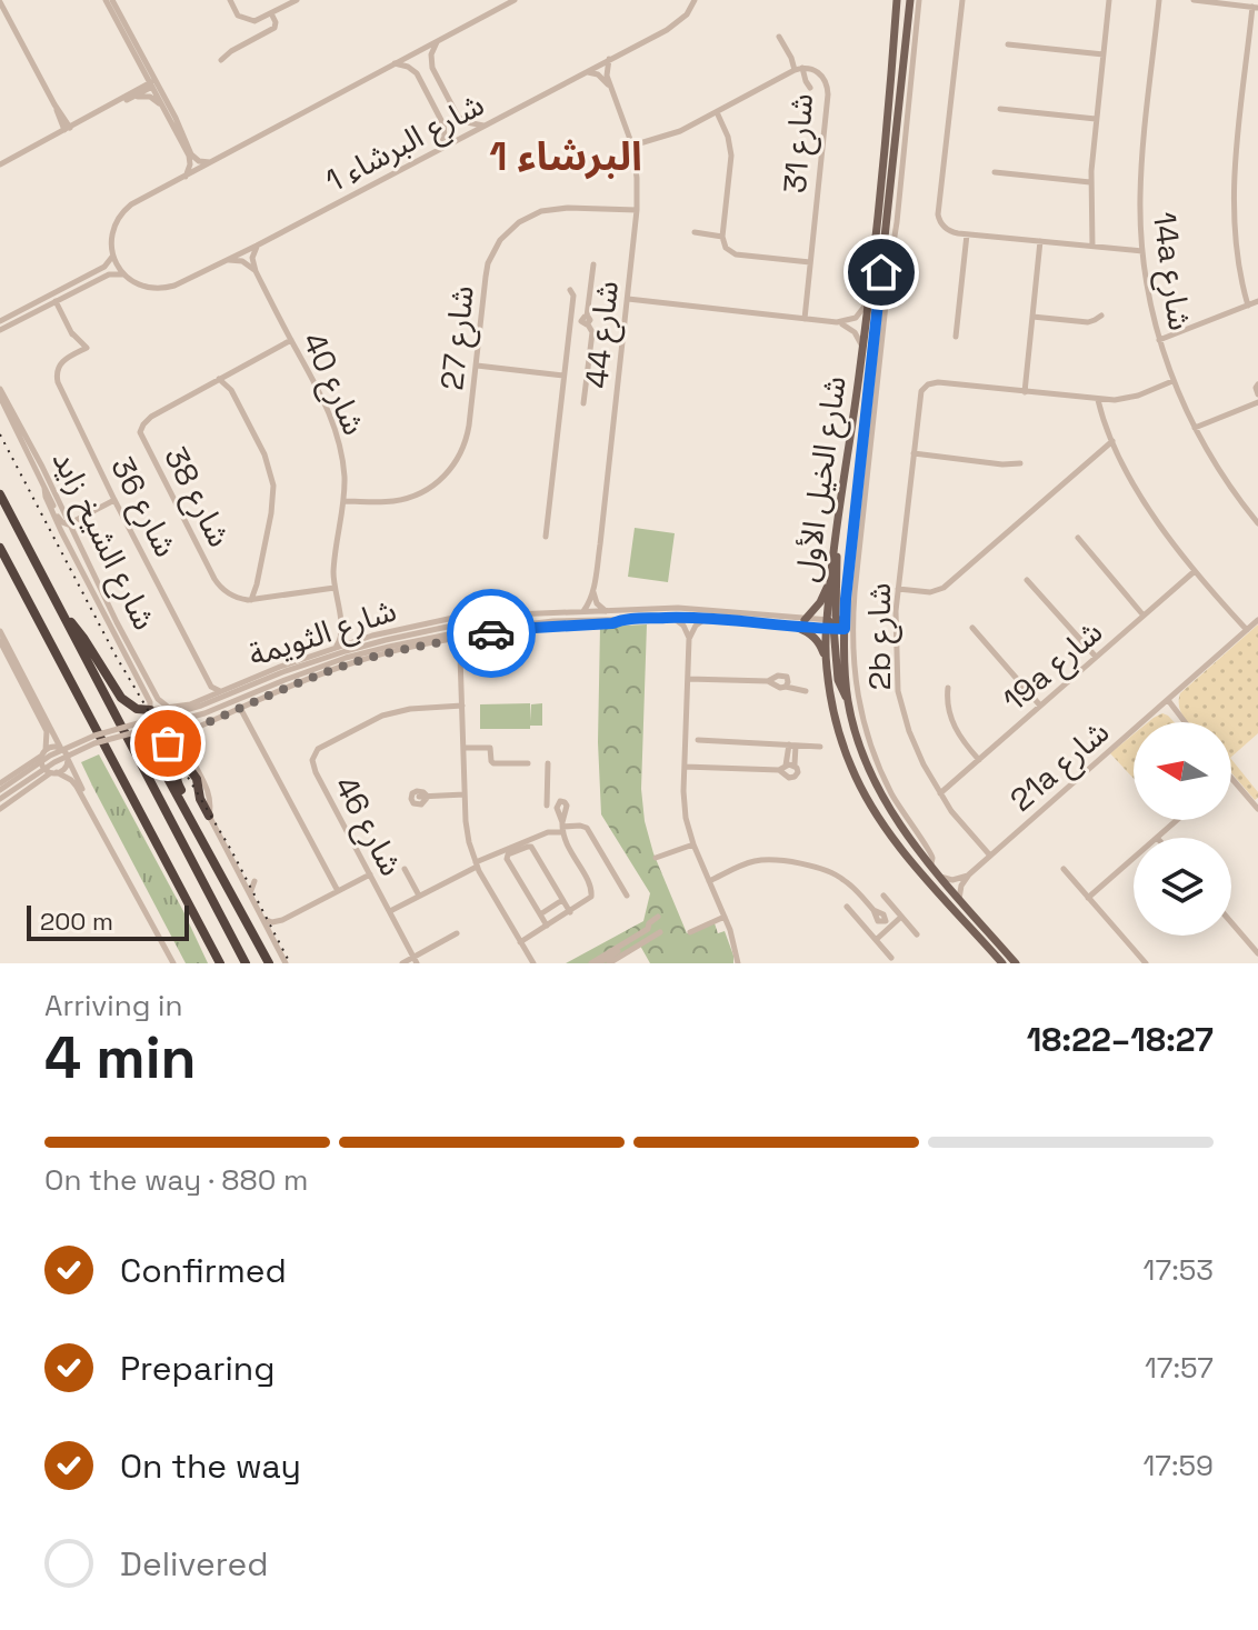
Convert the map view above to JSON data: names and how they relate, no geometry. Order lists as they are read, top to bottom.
{
  "streets": {
    "main road": ["شارع الخيل الأول"],
    "street": [
      "شارع البرشاء 1",
      "شارع 31",
      "14a شارع",
      "شارع 44",
      "شارع 27",
      "شارع 40",
      "شارع 38",
      "شارع 36",
      "شارع الشيخ زايد",
      "شارع الثويمة",
      "2b شارع",
      "19a شارع",
      "21a شارع",
      "شارع 46"
    ]
  },
  "crossings": [
    ["شارع البرشاء 1", "شارع 44"],
    ["شارع البرشاء 1", "شارع 40"],
    ["شارع 31", "شارع 44"],
    ["شارع 44", "شارع 27"],
    ["شارع 44", "شارع الثويمة"],
    ["شارع 27", "شارع 40"],
    ["شارع 40", "شارع 38"],
    ["شارع 40", "شارع الثويمة"],
    ["شارع الخيل الأول", "شارع الثويمة"],
    ["شارع الخيل الأول", "21a شارع"],
    ["شارع الشيخ زايد", "شارع الثويمة"],
    ["2b شارع", "19a شارع"],
    ["2b شارع", "21a شارع"]
  ],
  "districts": ["البرشاء 1"],
  "scale_bar": "200 m",
  "north": "left",
  "page": {
    "scale": "200 m",
    "heading": ["4 min", "Arriving in", "18:22–18:27"],
    "bar": "On the way · 880 m",
    "list": [
      ["Confirmed", "17:53"],
      ["Preparing", "17:57"],
      ["On the way", "17:59"],
      "Delivered"
    ]
  }
}
